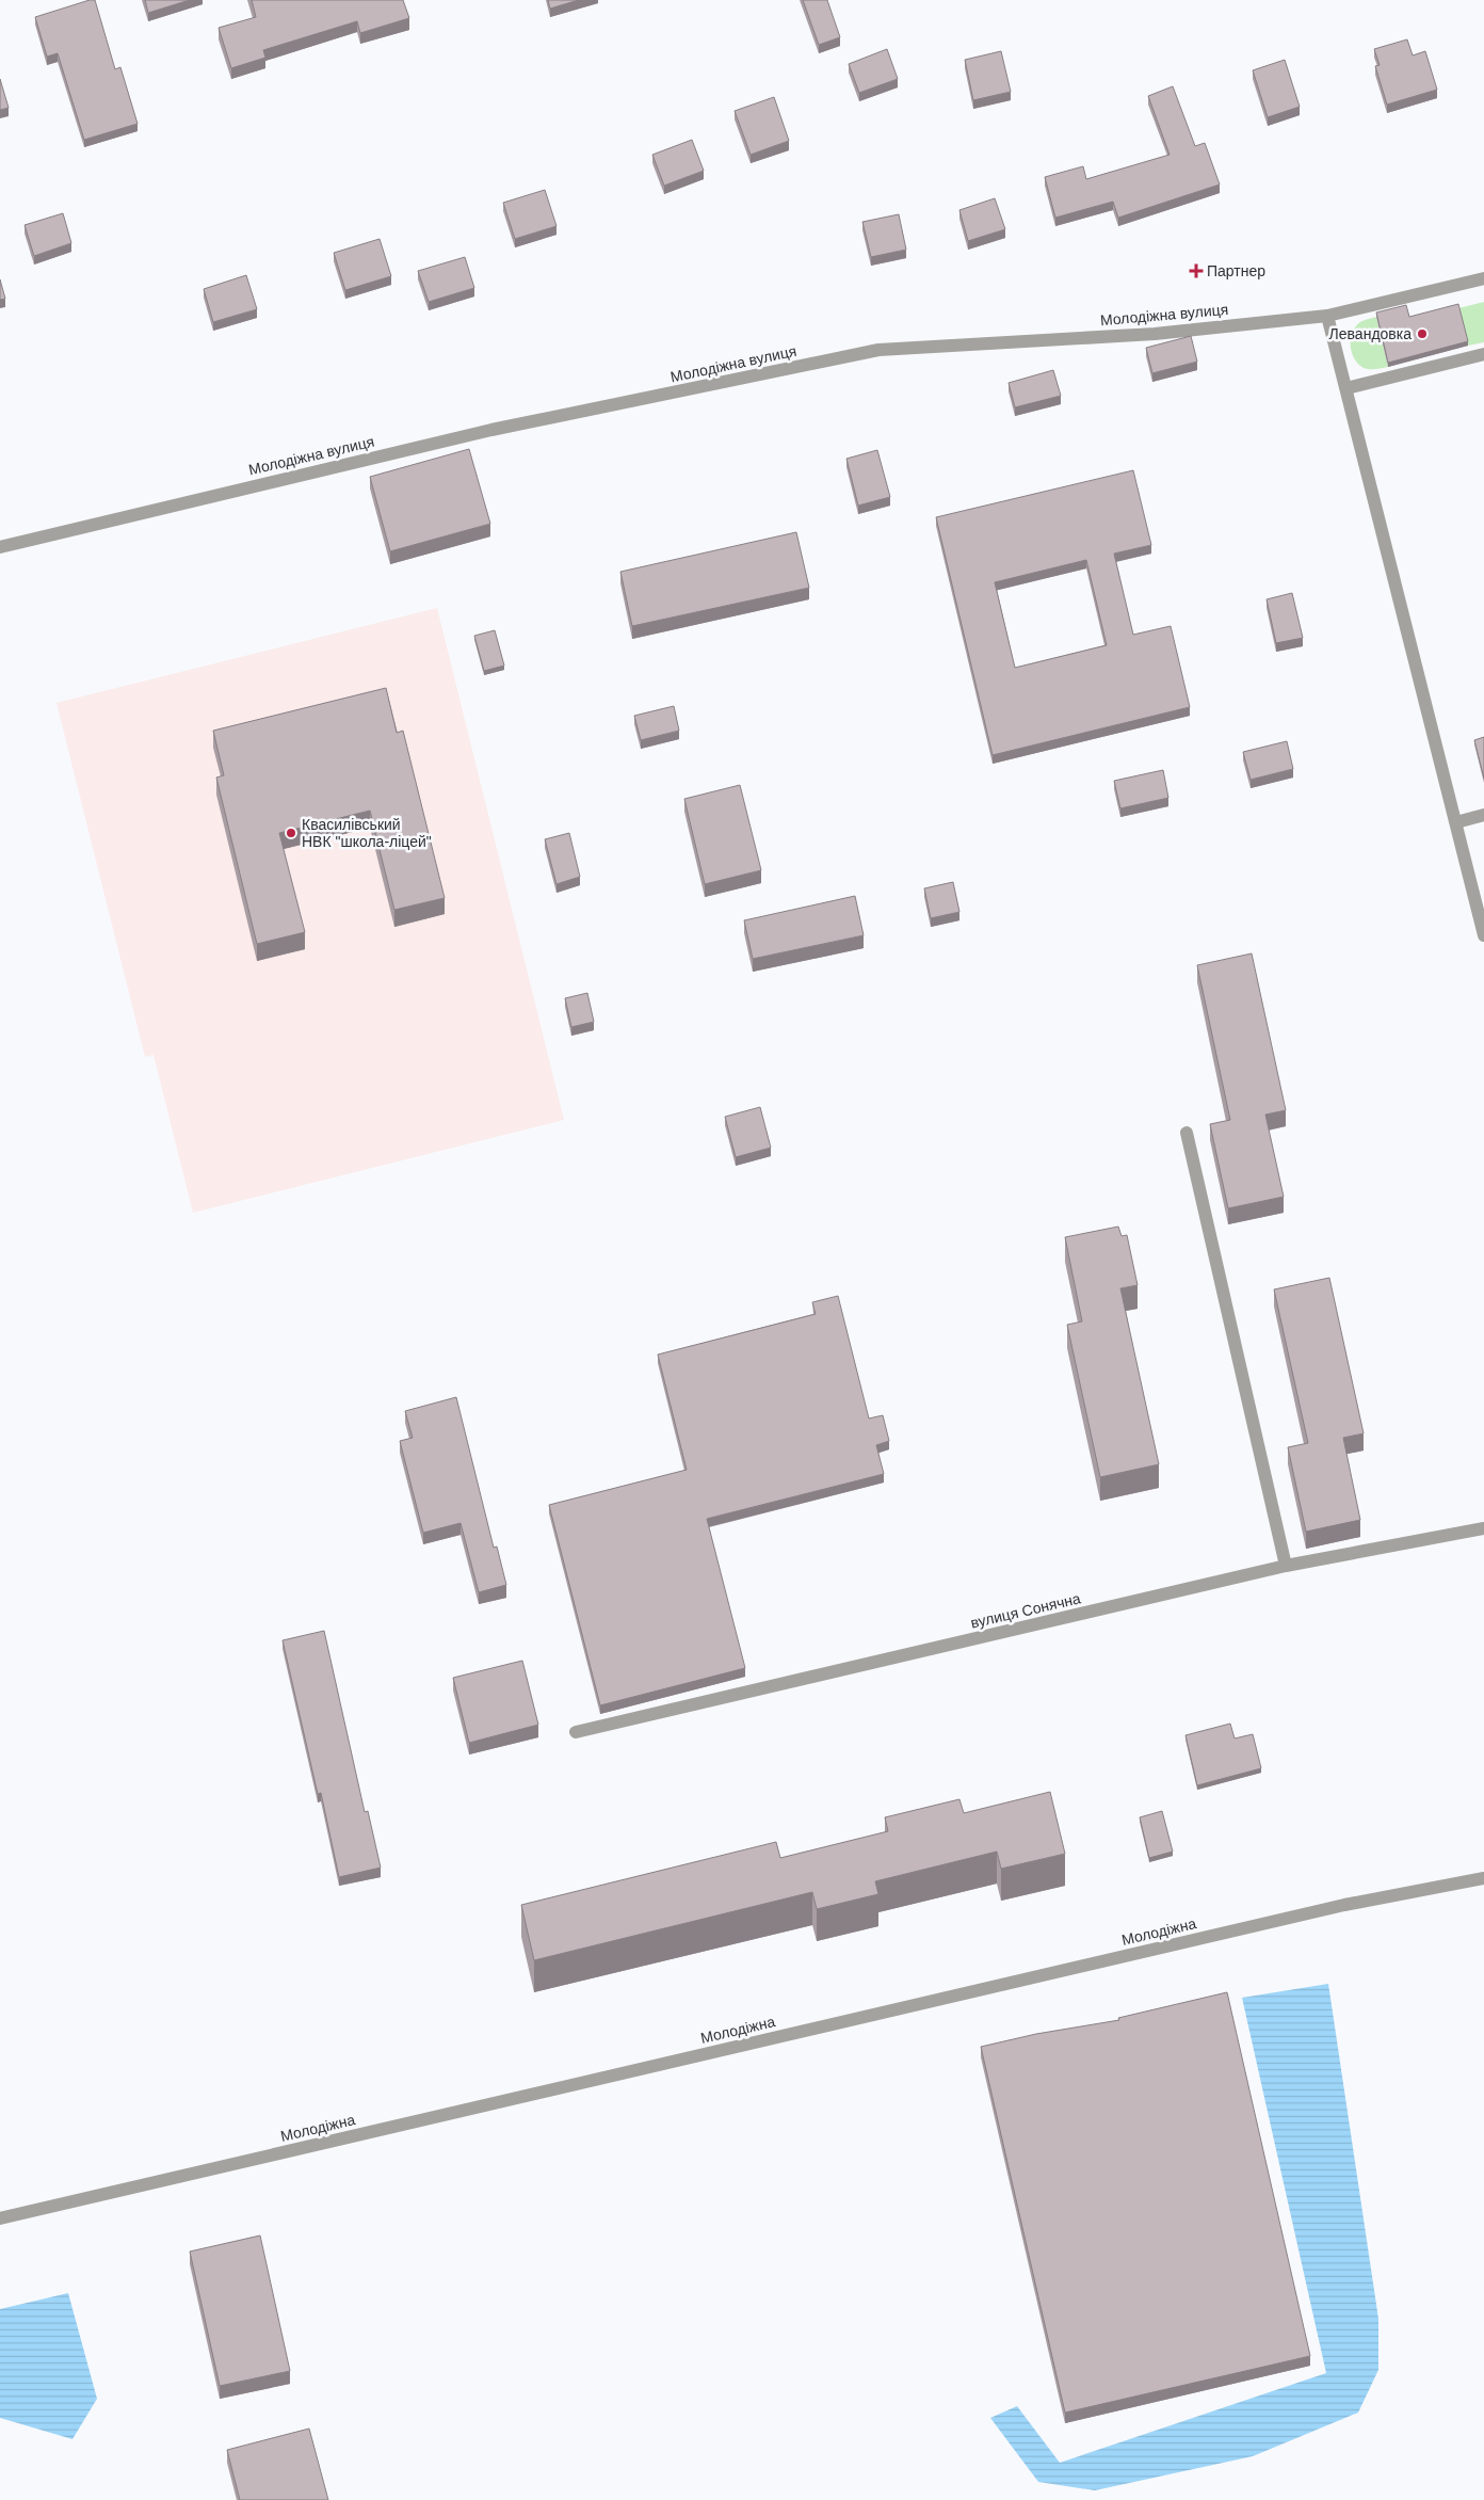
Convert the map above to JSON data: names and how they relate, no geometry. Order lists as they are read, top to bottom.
{
  "streets": {
    "street": ["Молодіжна вулиця", "вулиця Сонячна", "Молодіжна"]
  },
  "places": {
    "health": ["Партнер"],
    "other": ["Левандовка", "Квасилівський НВК \"школа-ліцей\""]
  }
}
